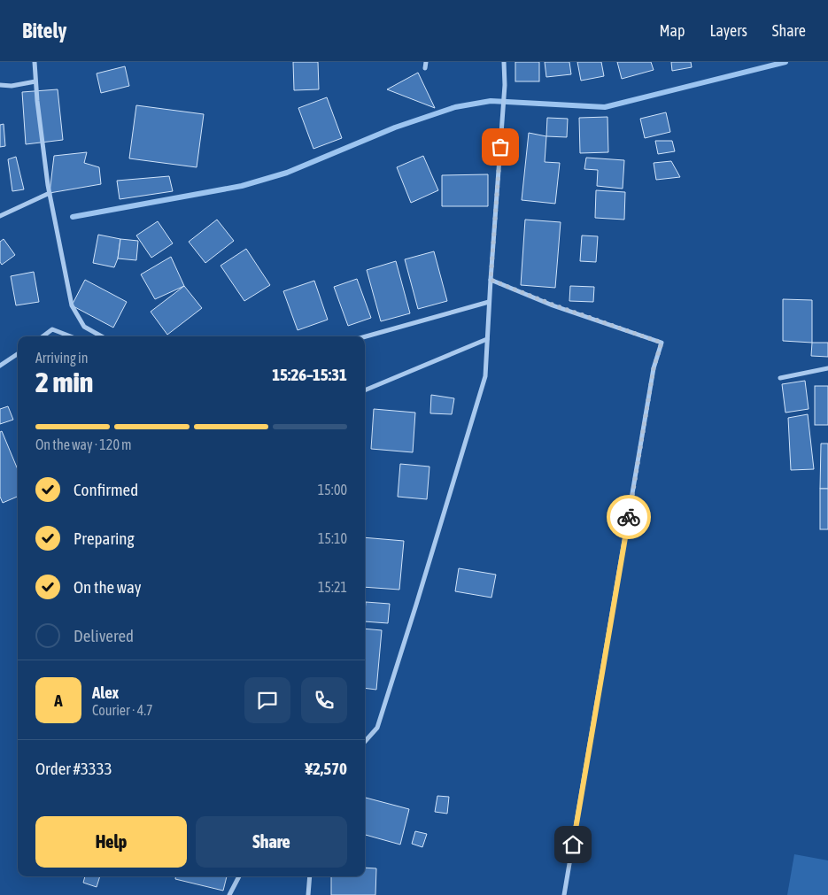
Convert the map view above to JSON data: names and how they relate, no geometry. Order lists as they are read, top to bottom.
{
  "page": {
    "header": "Bitely",
    "nav": ["Map", "Layers", "Share"],
    "heading": ["2 min", "Arriving in", "15:26–15:31"],
    "panel": [
      "Alex",
      "Courier · 4.7",
      "Order #3333",
      "¥2,570"
    ],
    "bar": "On the way · 120 m",
    "list": [
      ["Confirmed", "15:00"],
      ["Preparing", "15:10"],
      ["On the way", "15:21"],
      "Delivered"
    ],
    "round": "A",
    "buttons": ["Help", "Share"]
  }
}
